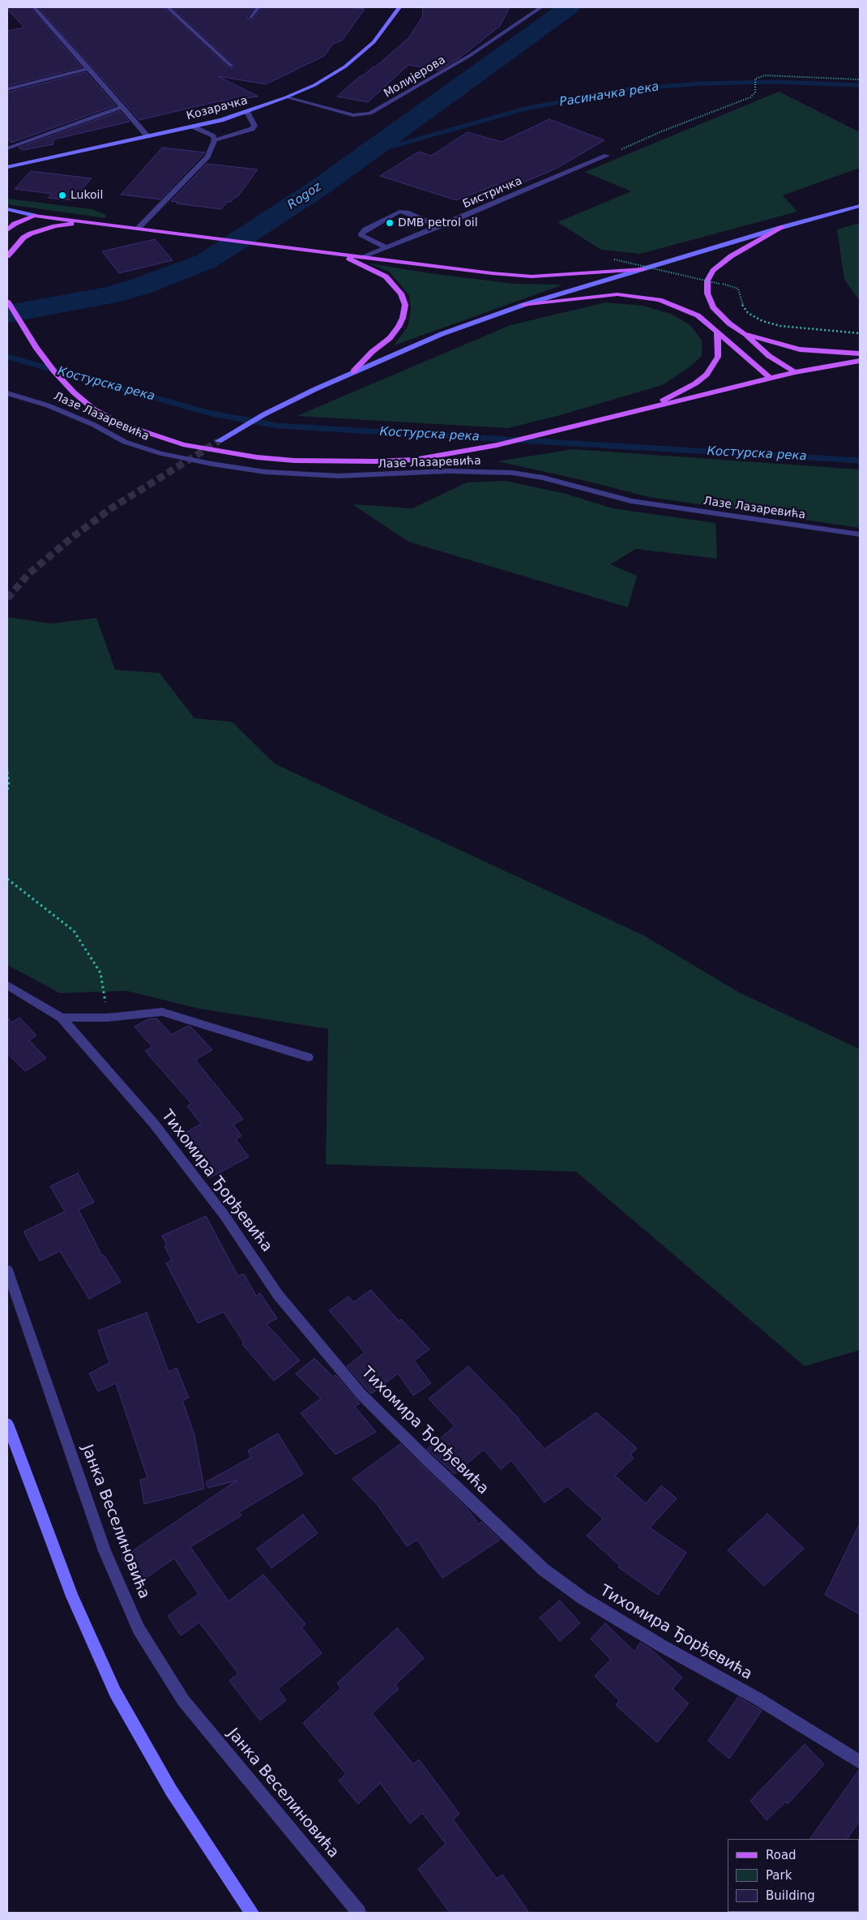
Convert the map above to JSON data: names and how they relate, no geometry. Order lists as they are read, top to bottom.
{
  "streets": {
    "main road": ["Козарачка"],
    "street": [
      "Молијерова",
      "Бистричка",
      "Лазе Лазаревића",
      "Тихомира Ђорђевића",
      "Јанка Веселиновића"
    ]
  },
  "crossings": [
    ["Молијерова", "Козарачка"]
  ],
  "water": ["Расиначка река", "Rogoz", "Костурска река"],
  "places": ["Lukoil", "DMB petrol oil"],
  "legend": ["Road", "Park", "Building"]
}
